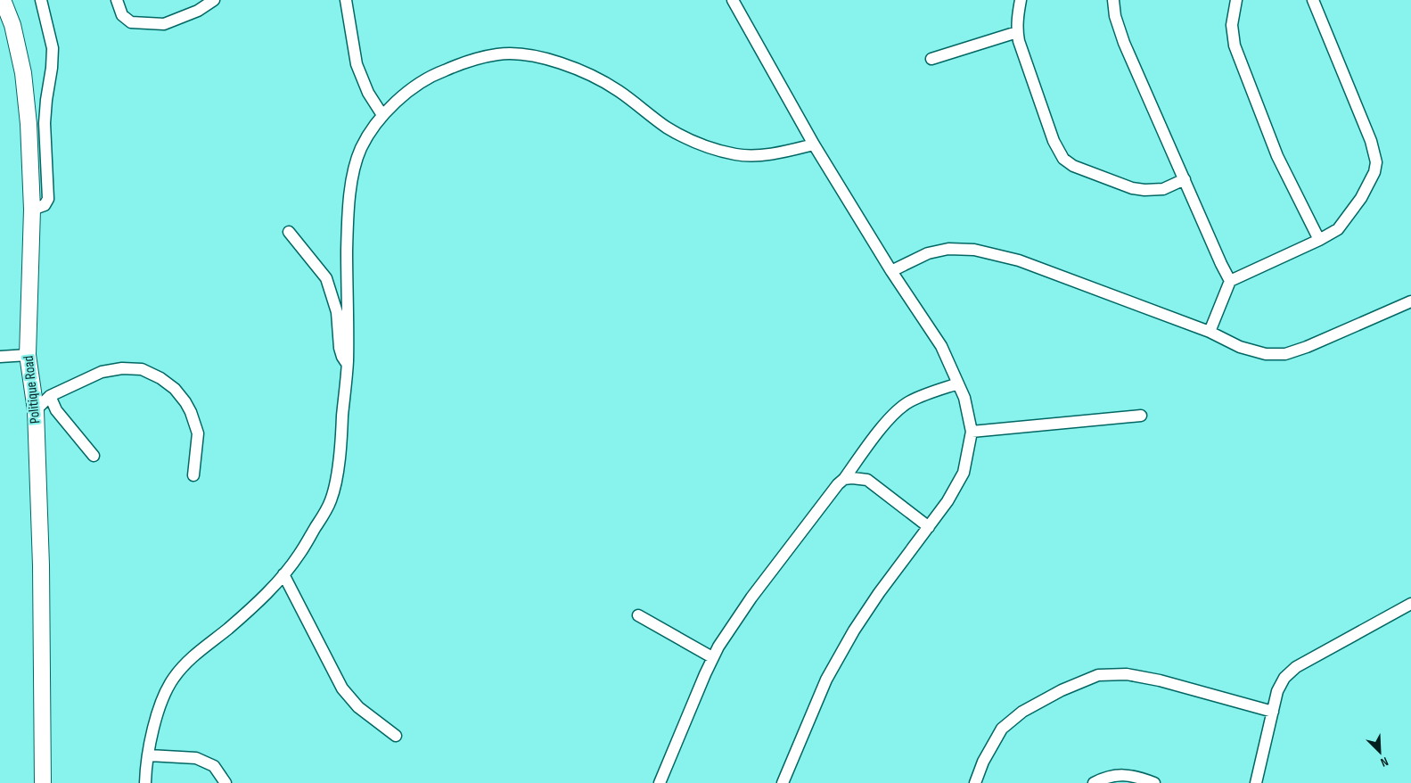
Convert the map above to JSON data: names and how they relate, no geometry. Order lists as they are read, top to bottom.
{
  "streets": {
    "street": ["Politique Road"]
  },
  "north": "bottom right"
}
